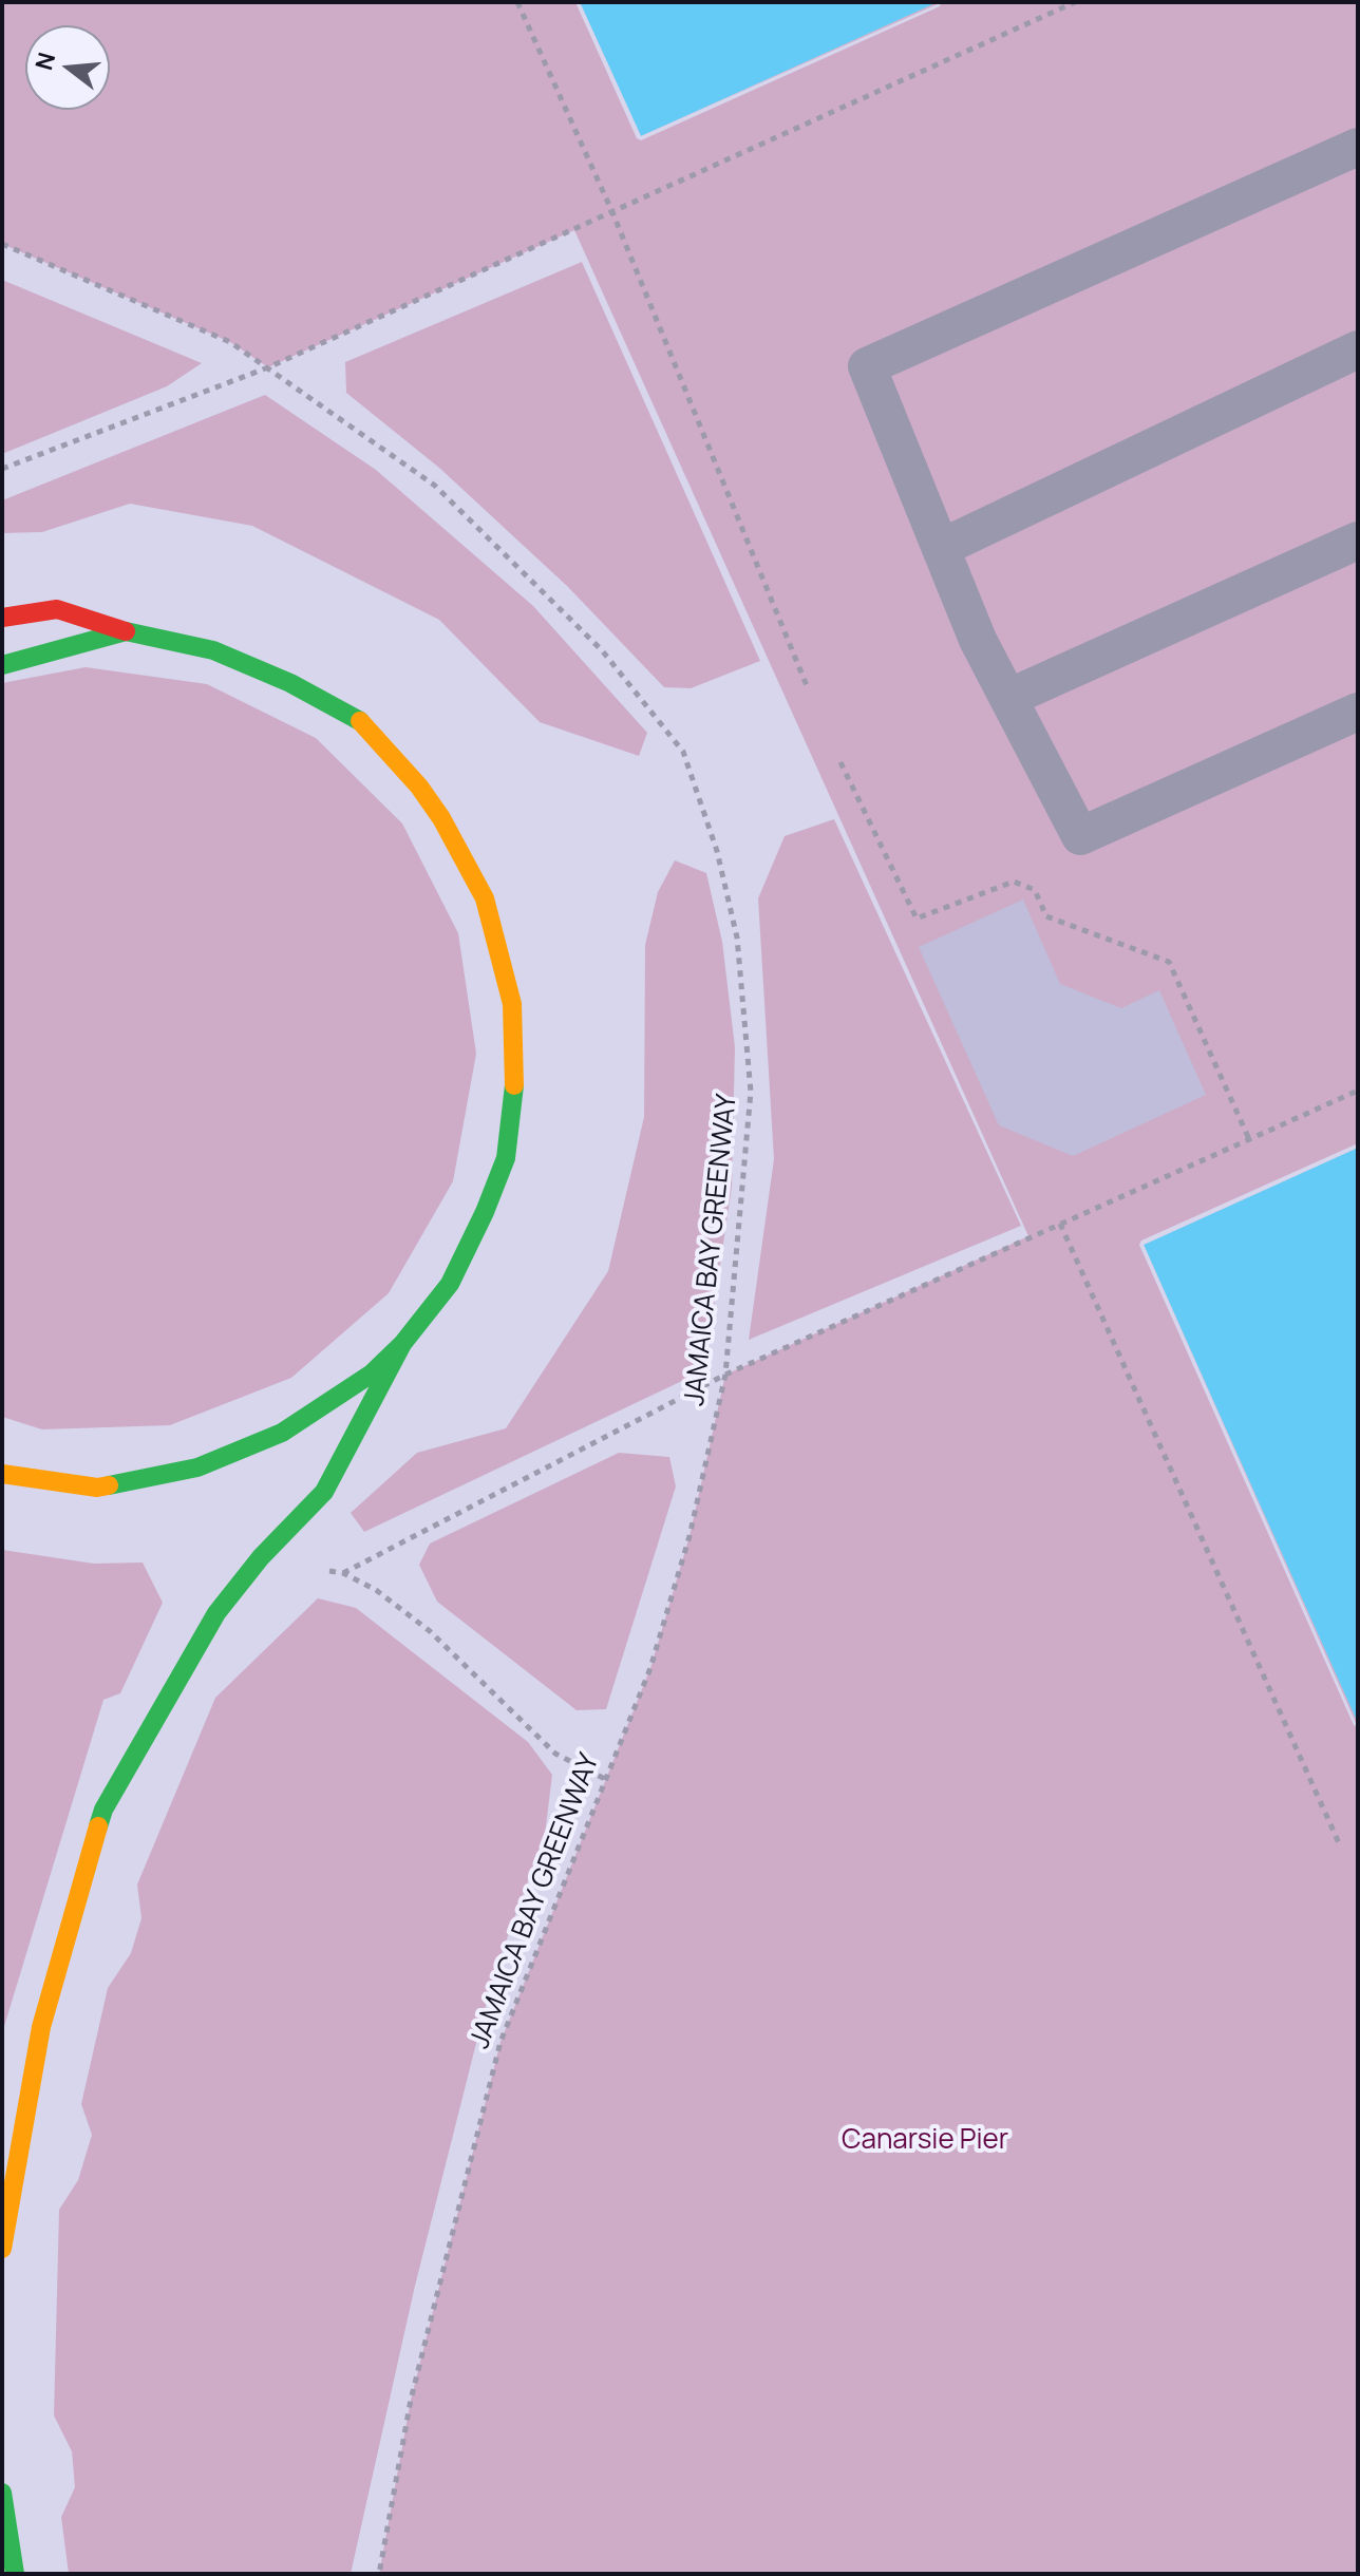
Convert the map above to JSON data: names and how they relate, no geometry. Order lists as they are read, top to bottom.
{
  "streets": {
    "path": ["JAMAICA BAY GREENWAY"]
  },
  "parks": ["Canarsie Pier"],
  "north": "left"
}
